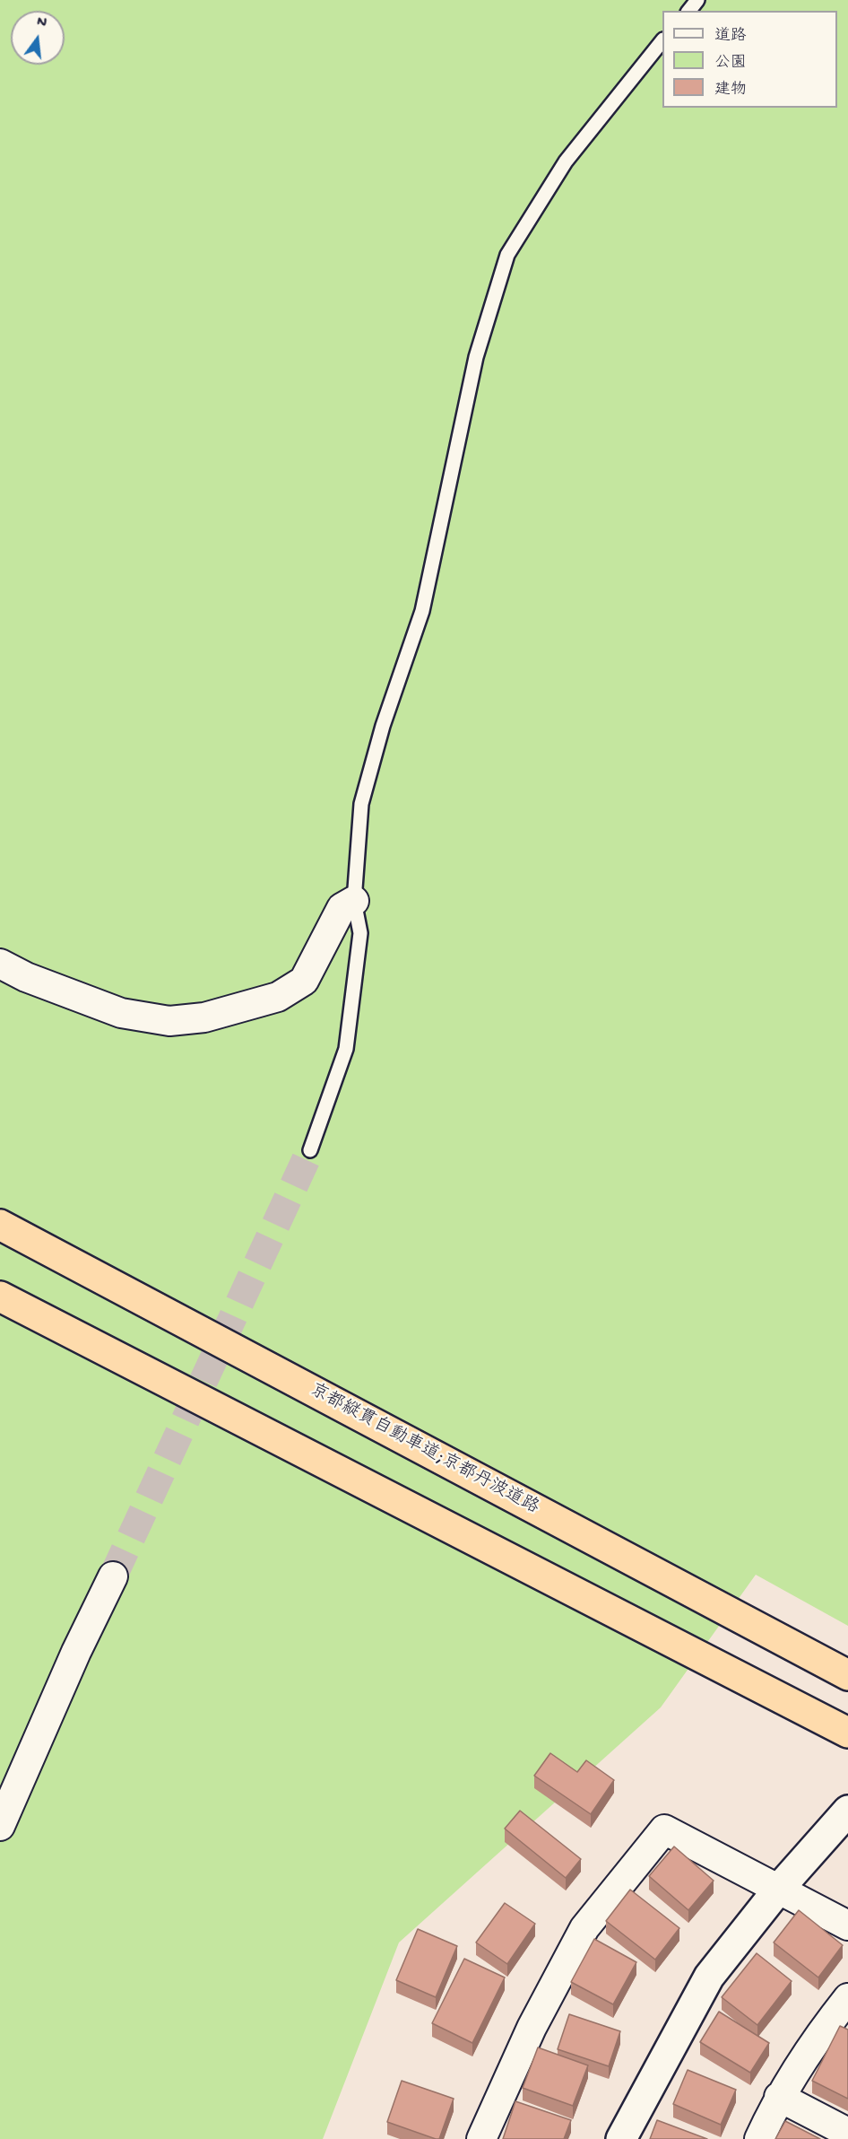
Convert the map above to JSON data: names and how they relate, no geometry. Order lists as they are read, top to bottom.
{
  "streets": {
    "highway": ["京都縦貫自動車道;京都丹波道路"]
  },
  "legend": ["道路", "公園", "建物"],
  "north": "top"
}
